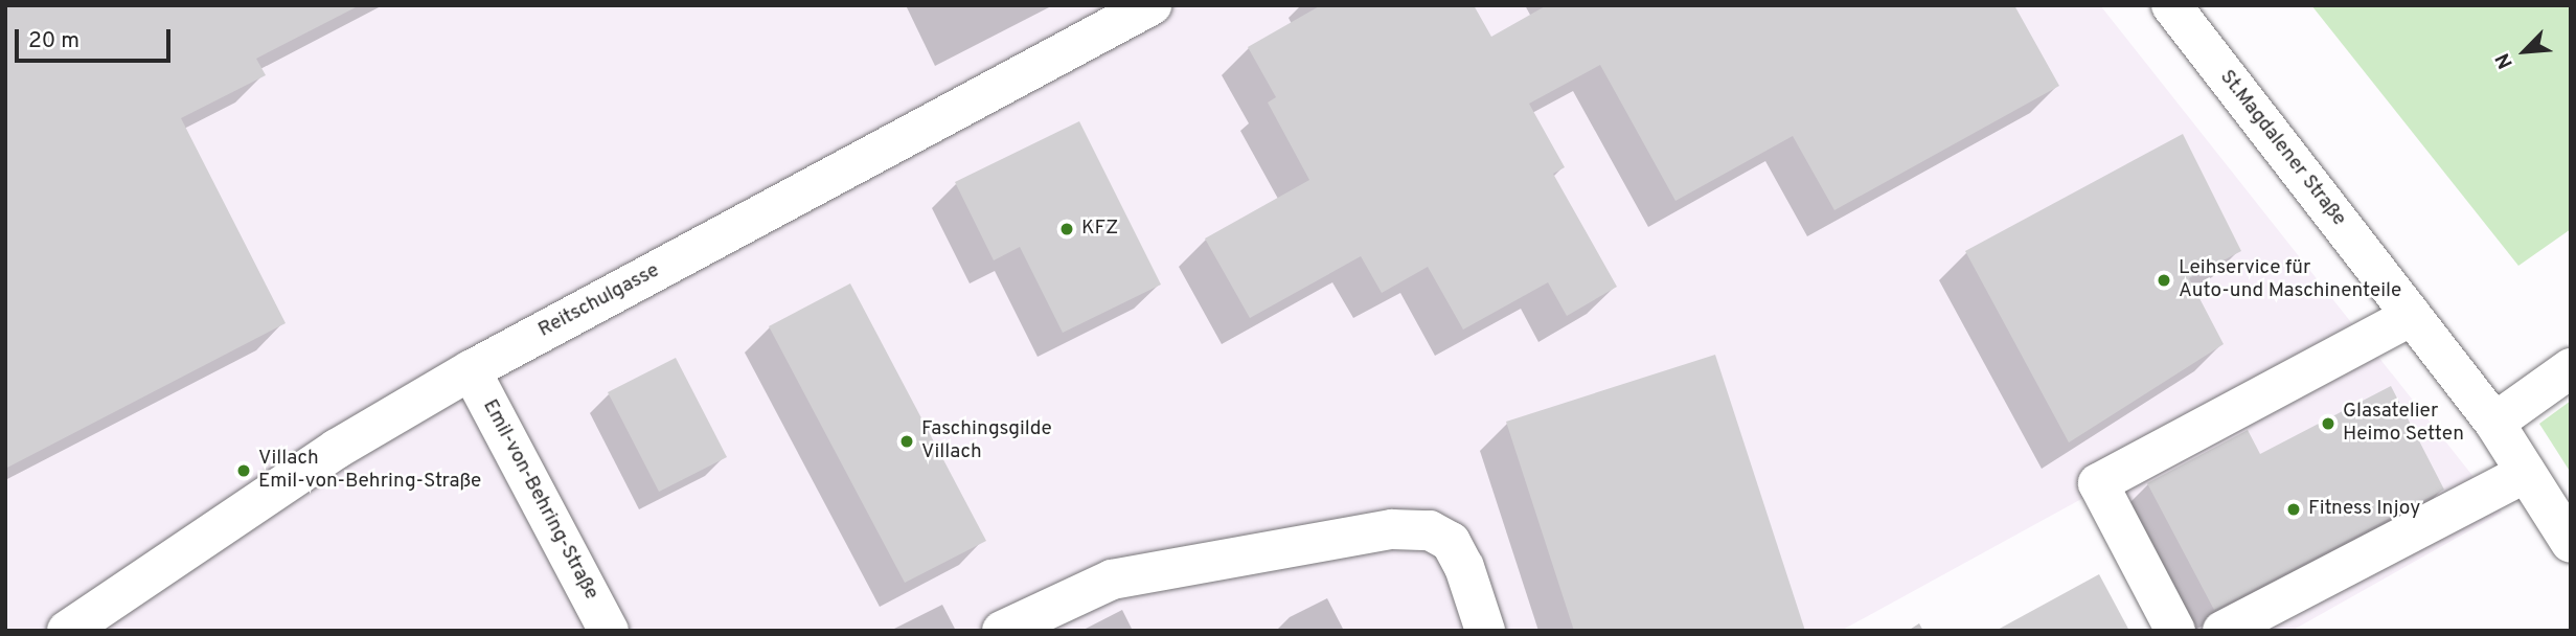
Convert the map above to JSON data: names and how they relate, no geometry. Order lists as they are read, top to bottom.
{
  "streets": {
    "street": ["St.Magdalener Straße", "Reitschulgasse", "Emil-von-Behring-Straße"]
  },
  "crossings": [
    ["Reitschulgasse", "Emil-von-Behring-Straße"]
  ],
  "places": [
    "KFZ",
    "Leihservice für Auto-und Maschinenteile",
    "Glasatelier Heimo Setten",
    "Faschingsgilde Villach",
    "Villach Emil-von-Behring-Straße",
    "Fitness Injoy"
  ],
  "scale_bar": "20 m",
  "north": "bottom left"
}
